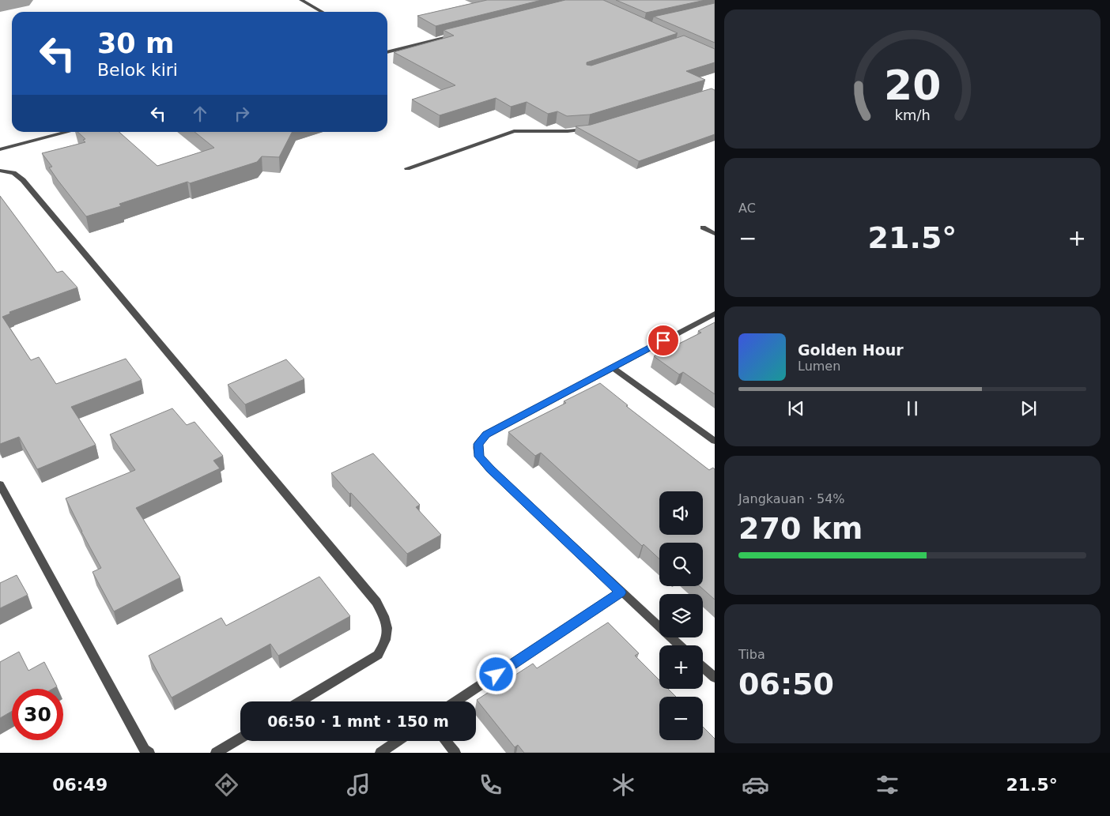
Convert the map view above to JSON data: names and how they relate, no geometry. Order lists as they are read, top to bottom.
{
  "page": {
    "turn": ["30 m", "Belok kiri"],
    "tile": [
      "AC",
      ["Jangkauan · 54%", "270 km"],
      ["Tiba", "06:50"]
    ],
    "heat": ["−", "21.5°", "+"],
    "song": ["Golden Hour", "Lumen"],
    "map_buttons": ["+", "−"],
    "limit": "30",
    "trip": "06:50 · 1 mnt · 150 m",
    "tabs": ["06:49", "21.5°"],
    "gauge": ["20", "km/h"]
  }
}
